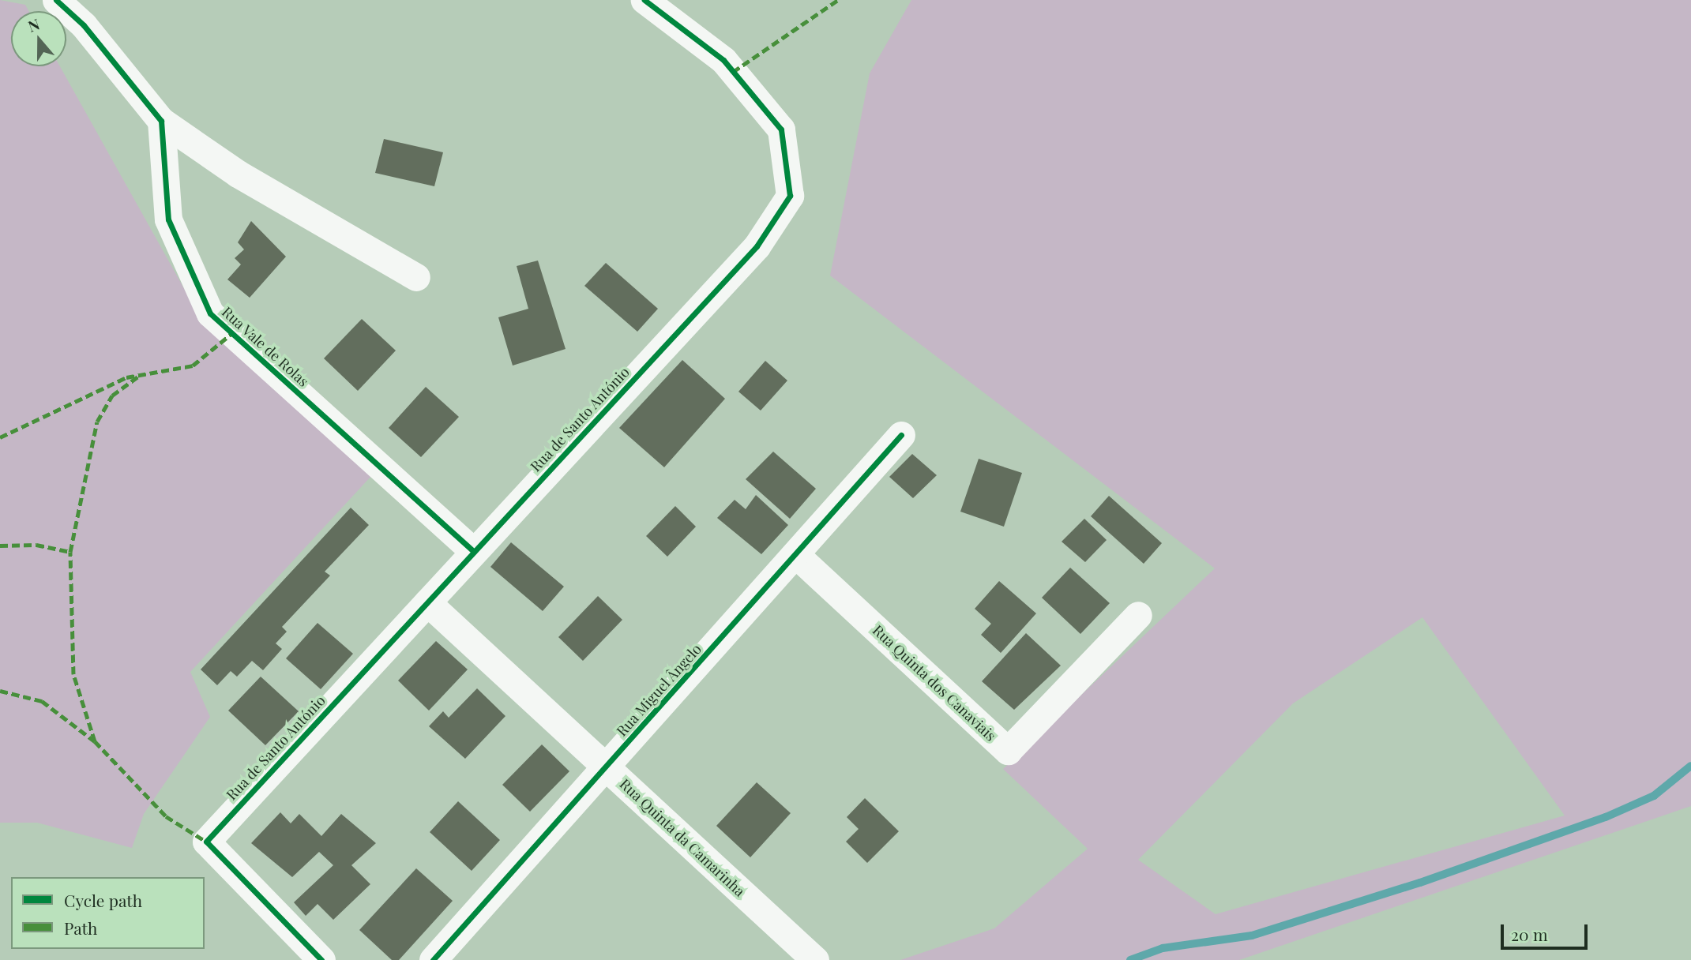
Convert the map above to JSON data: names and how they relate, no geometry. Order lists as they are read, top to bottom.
{
  "streets": {
    "street": [
      "Rua Vale de Rolas",
      "Rua de Santo António",
      "Rua Quinta dos Canaviais",
      "Rua Miguel Ângelo",
      "Rua Quinta da Camarinha"
    ]
  },
  "crossings": [
    ["Rua Vale de Rolas", "Rua de Santo António"],
    ["Rua de Santo António", "Rua Quinta da Camarinha"],
    ["Rua Quinta dos Canaviais", "Rua Miguel Ângelo"],
    ["Rua Miguel Ângelo", "Rua Quinta da Camarinha"]
  ],
  "legend": ["Cycle path", "Path"],
  "scale_bar": "20 m",
  "north": "top"
}
